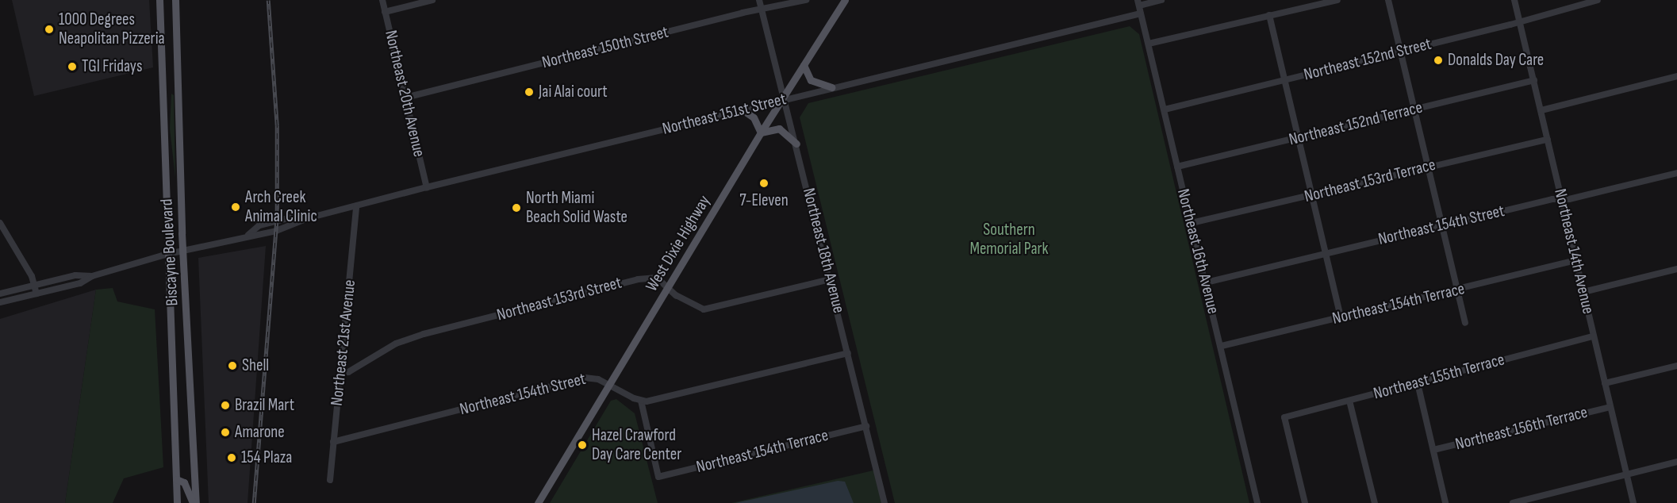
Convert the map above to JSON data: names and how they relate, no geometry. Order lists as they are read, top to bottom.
{
  "streets": {
    "main road": ["West Dixie Highway", "Biscayne Boulevard"],
    "street": [
      "Northeast 150th Street",
      "Northeast 152nd Street",
      "Northeast 20th Avenue",
      "Northeast 151st Street",
      "Northeast 152nd Terrace",
      "Northeast 153rd Terrace",
      "Northeast 154th Street",
      "Northeast 18th Avenue",
      "Northeast 16th Avenue",
      "Northeast 14th Avenue",
      "Northeast 153rd Street",
      "Northeast 154th Terrace",
      "Northeast 21st Avenue",
      "Northeast 155th Terrace",
      "Northeast 156th Terrace"
    ]
  },
  "crossings": [
    ["Northeast 150th Street", "Northeast 20th Avenue"],
    ["Northeast 150th Street", "Northeast 18th Avenue"],
    ["Northeast 152nd Street", "Northeast 16th Avenue"],
    ["Northeast 152nd Street", "Northeast 14th Avenue"],
    ["Northeast 20th Avenue", "Northeast 151st Street"],
    ["Northeast 151st Street", "West Dixie Highway"],
    ["Northeast 151st Street", "Northeast 18th Avenue"],
    ["Northeast 151st Street", "Northeast 16th Avenue"],
    ["Northeast 151st Street", "Biscayne Boulevard"],
    ["Northeast 151st Street", "Northeast 21st Avenue"],
    ["Northeast 152nd Terrace", "Northeast 16th Avenue"],
    ["Northeast 152nd Terrace", "Northeast 14th Avenue"],
    ["Northeast 153rd Terrace", "Northeast 16th Avenue"],
    ["Northeast 153rd Terrace", "Northeast 14th Avenue"],
    ["Northeast 154th Street", "West Dixie Highway"],
    ["Northeast 154th Street", "Northeast 16th Avenue"],
    ["Northeast 154th Street", "Northeast 14th Avenue"],
    ["Northeast 154th Street", "Northeast 154th Terrace"],
    ["Northeast 154th Street", "Northeast 21st Avenue"],
    ["West Dixie Highway", "Northeast 18th Avenue"],
    ["West Dixie Highway", "Northeast 153rd Street"],
    ["Northeast 18th Avenue", "Northeast 153rd Street"],
    ["Northeast 18th Avenue", "Northeast 154th Terrace"],
    ["Northeast 16th Avenue", "Northeast 154th Terrace"],
    ["Northeast 14th Avenue", "Northeast 154th Terrace"],
    ["Northeast 14th Avenue", "Northeast 155th Terrace"],
    ["Northeast 14th Avenue", "Northeast 156th Terrace"],
    ["Northeast 153rd Street", "Northeast 21st Avenue"]
  ],
  "parks": ["Southern Memorial Park"],
  "places": [
    "1000 Degrees Neapolitan Pizzeria",
    "Donalds Day Care",
    "TGI Fridays",
    "Jai Alai court",
    "7-Eleven",
    "Arch Creek Animal Clinic",
    "North Miami Beach Solid Waste",
    "Shell",
    "Brazil Mart",
    "Amarone",
    "Hazel Crawford Day Care Center",
    "154 Plaza"
  ]
}
